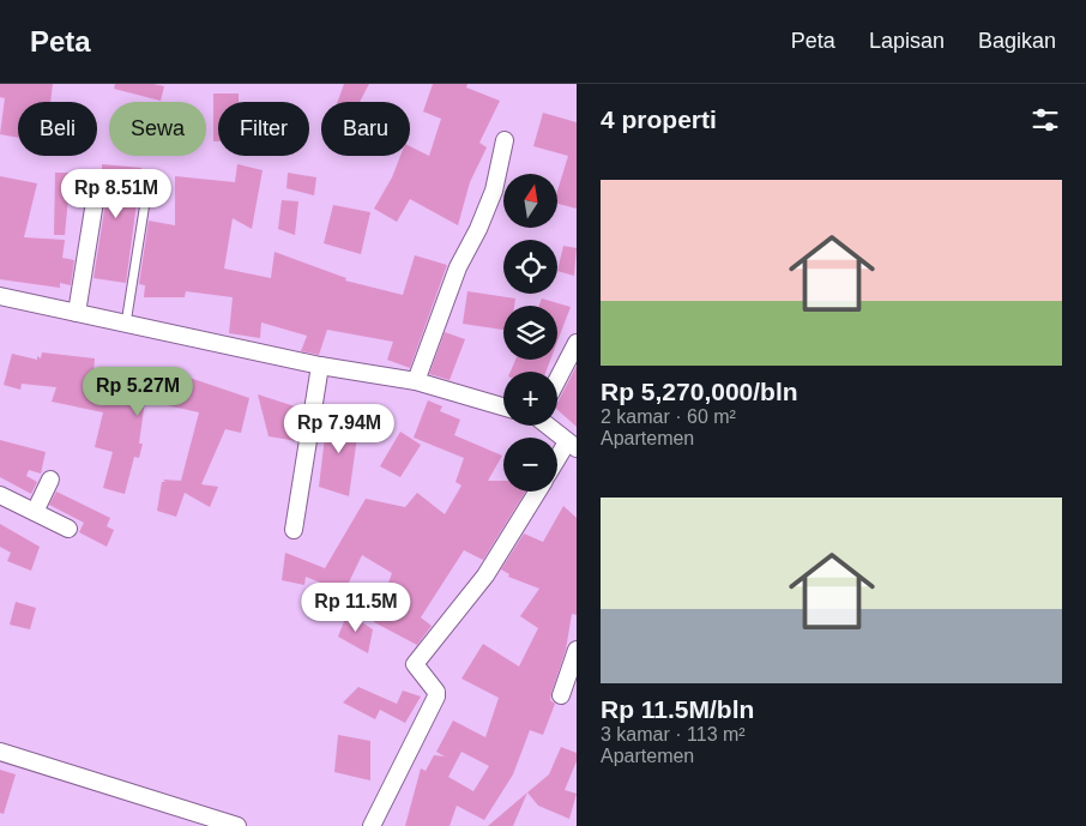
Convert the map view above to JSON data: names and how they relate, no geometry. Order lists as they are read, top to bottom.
{
  "north": "top",
  "page": {
    "header": "Peta",
    "nav": ["Peta", "Lapisan", "Bagikan"],
    "heading": "4 properti",
    "chip": [
      "Beli",
      "Sewa",
      "Filter",
      "Baru"
    ],
    "list": [
      {
        "name": "Rp 5,270,000/bln",
        "note": "2 kamar · 60 m² · Apartemen"
      },
      {
        "name": "Rp 11.5M/bln",
        "note": "3 kamar · 113 m² · Apartemen"
      }
    ],
    "price": [
      "Rp 8.51M",
      "Rp 5.27M",
      "Rp 7.94M",
      "Rp 11.5M"
    ],
    "map_buttons": ["+", "−"]
  }
}
